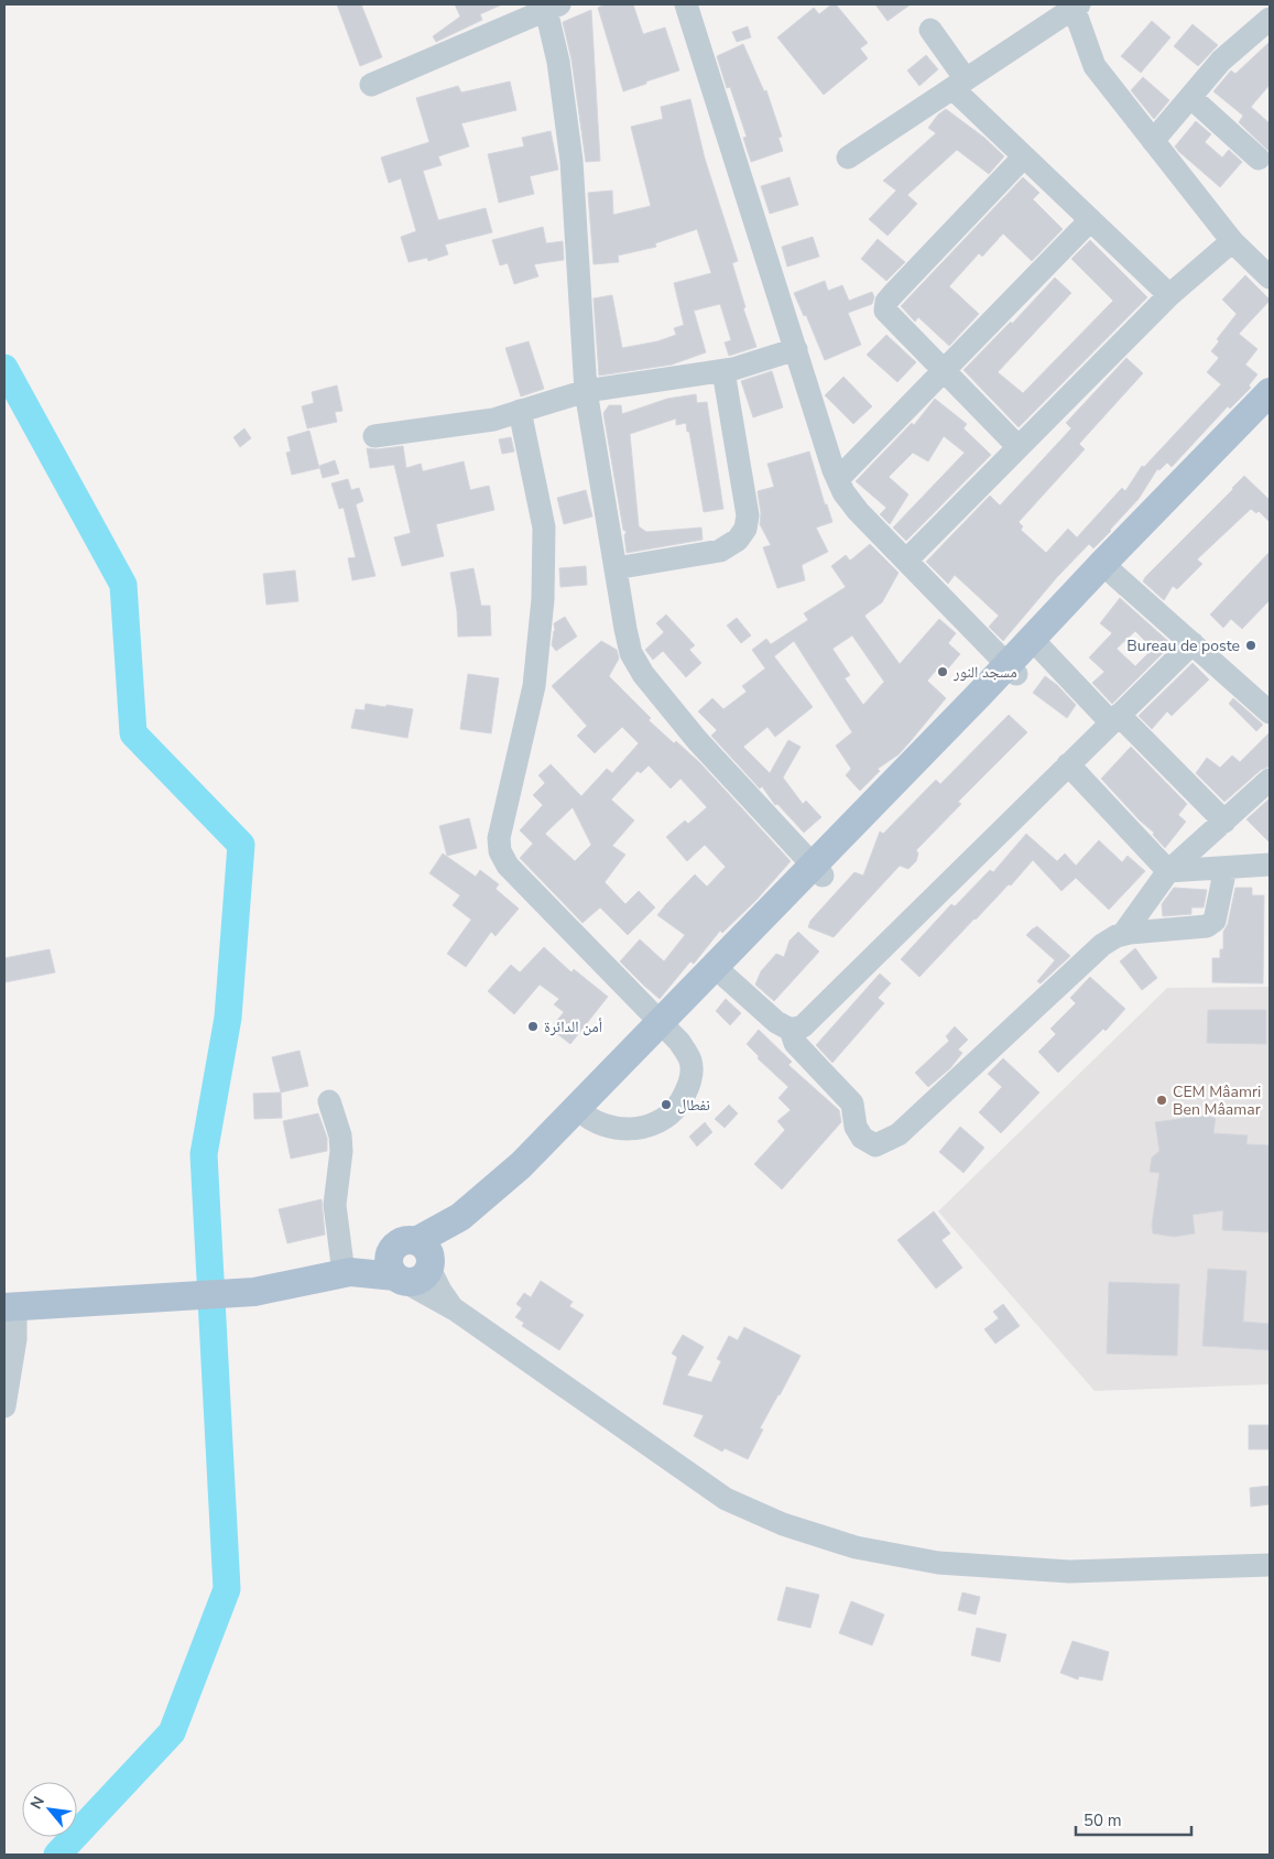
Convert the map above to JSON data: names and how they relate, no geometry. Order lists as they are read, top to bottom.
{
  "places": [
    "Bureau de poste",
    "مسجد النور",
    "أمن الدائرة",
    "CEM Mâamri Ben Mâamar",
    "نفطال"
  ],
  "scale_bar": "50 m",
  "north": "top left"
}
